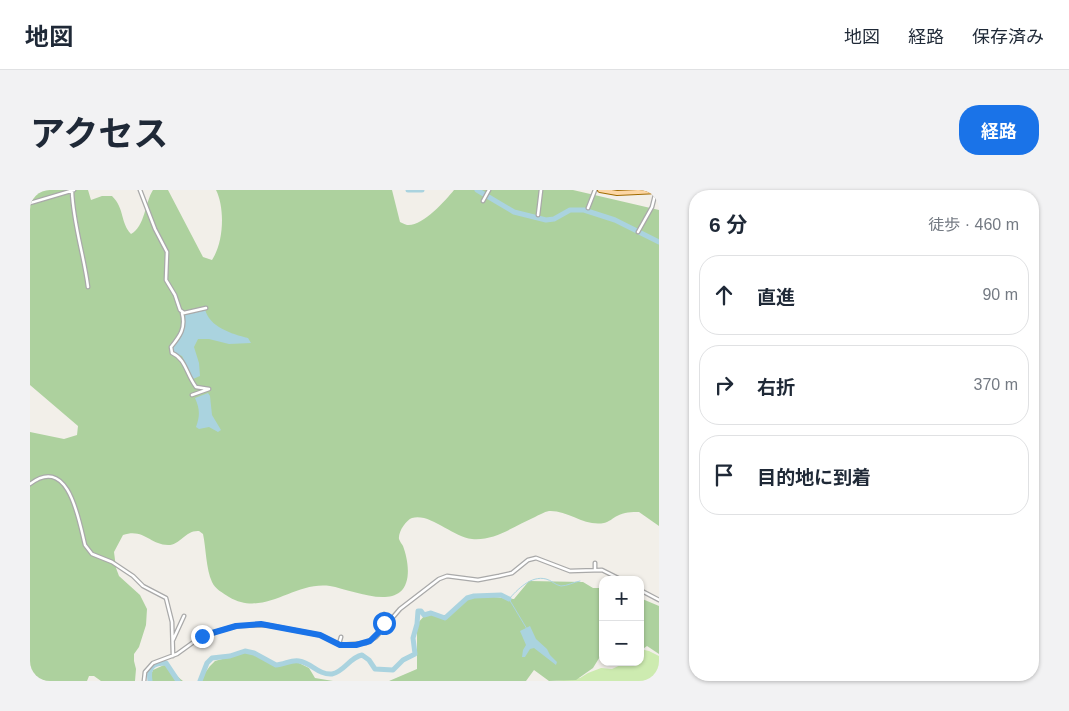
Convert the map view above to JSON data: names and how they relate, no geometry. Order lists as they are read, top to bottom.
{
  "page": {
    "header": "地図",
    "nav": ["地図", "経路", "保存済み"],
    "title": "アクセス",
    "buttons": "経路",
    "heading": ["6 分", "徒歩 · 460 m"],
    "list": [
      ["直進", "90 m"],
      ["右折", "370 m"],
      "目的地に到着"
    ],
    "map_buttons": ["+", "−"]
  }
}
